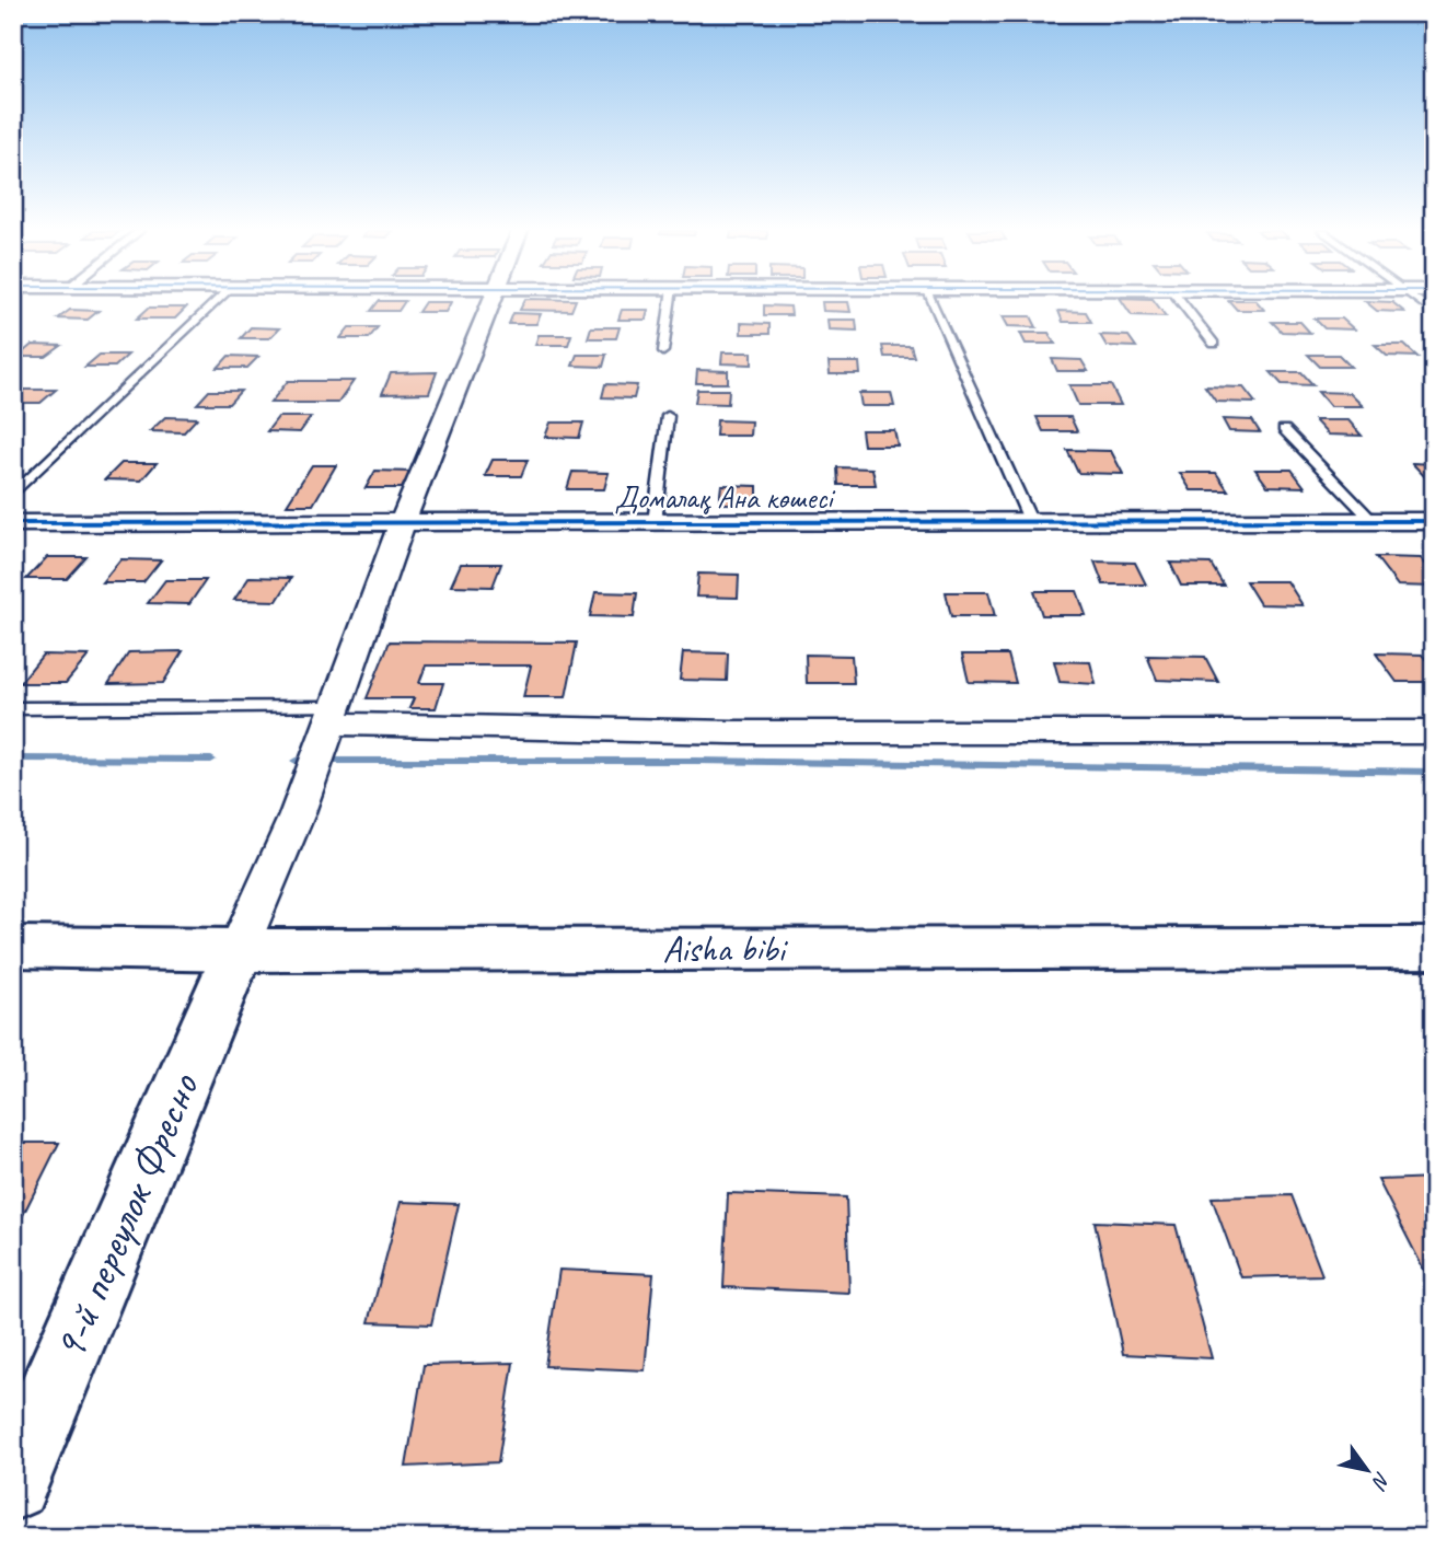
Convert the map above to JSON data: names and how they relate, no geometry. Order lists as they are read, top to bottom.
{
  "streets": {
    "main road": ["Aisha bibi", "9-й переулок Фресно"],
    "street": ["Домалақ Ана көшесі"]
  },
  "crossings": [
    ["Aisha bibi", "9-й переулок Фресно"]
  ],
  "north": "bottom right"
}
